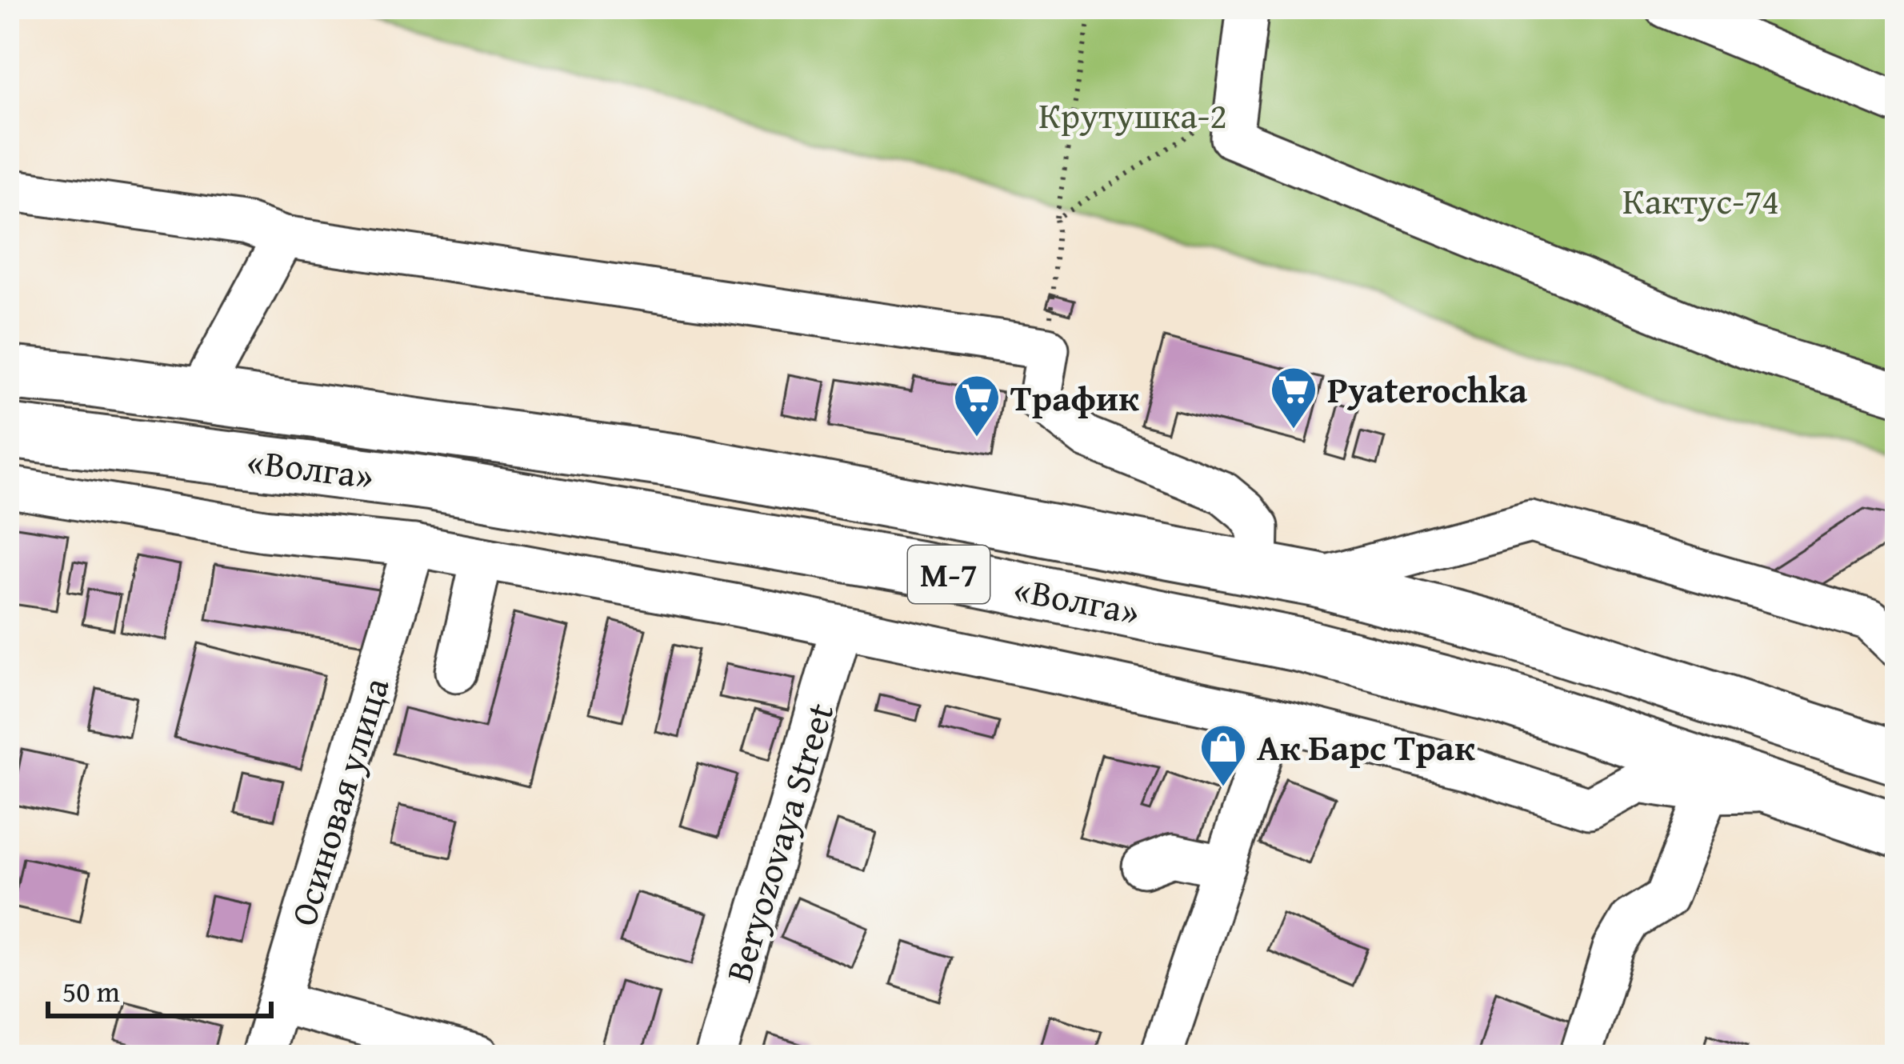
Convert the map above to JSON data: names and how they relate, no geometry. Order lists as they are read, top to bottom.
{
  "streets": {
    "highway": ["«Волга»", "М-7"],
    "street": ["Осиновая улица", "Beryozovaya Street"]
  },
  "parks": ["Крутушка-2", "Кактус-74"],
  "places": {
    "supermarket": ["Pyaterochka", "Трафик"],
    "shop": ["Ак Барс Трак"]
  },
  "scale_bar": "50 m"
}
